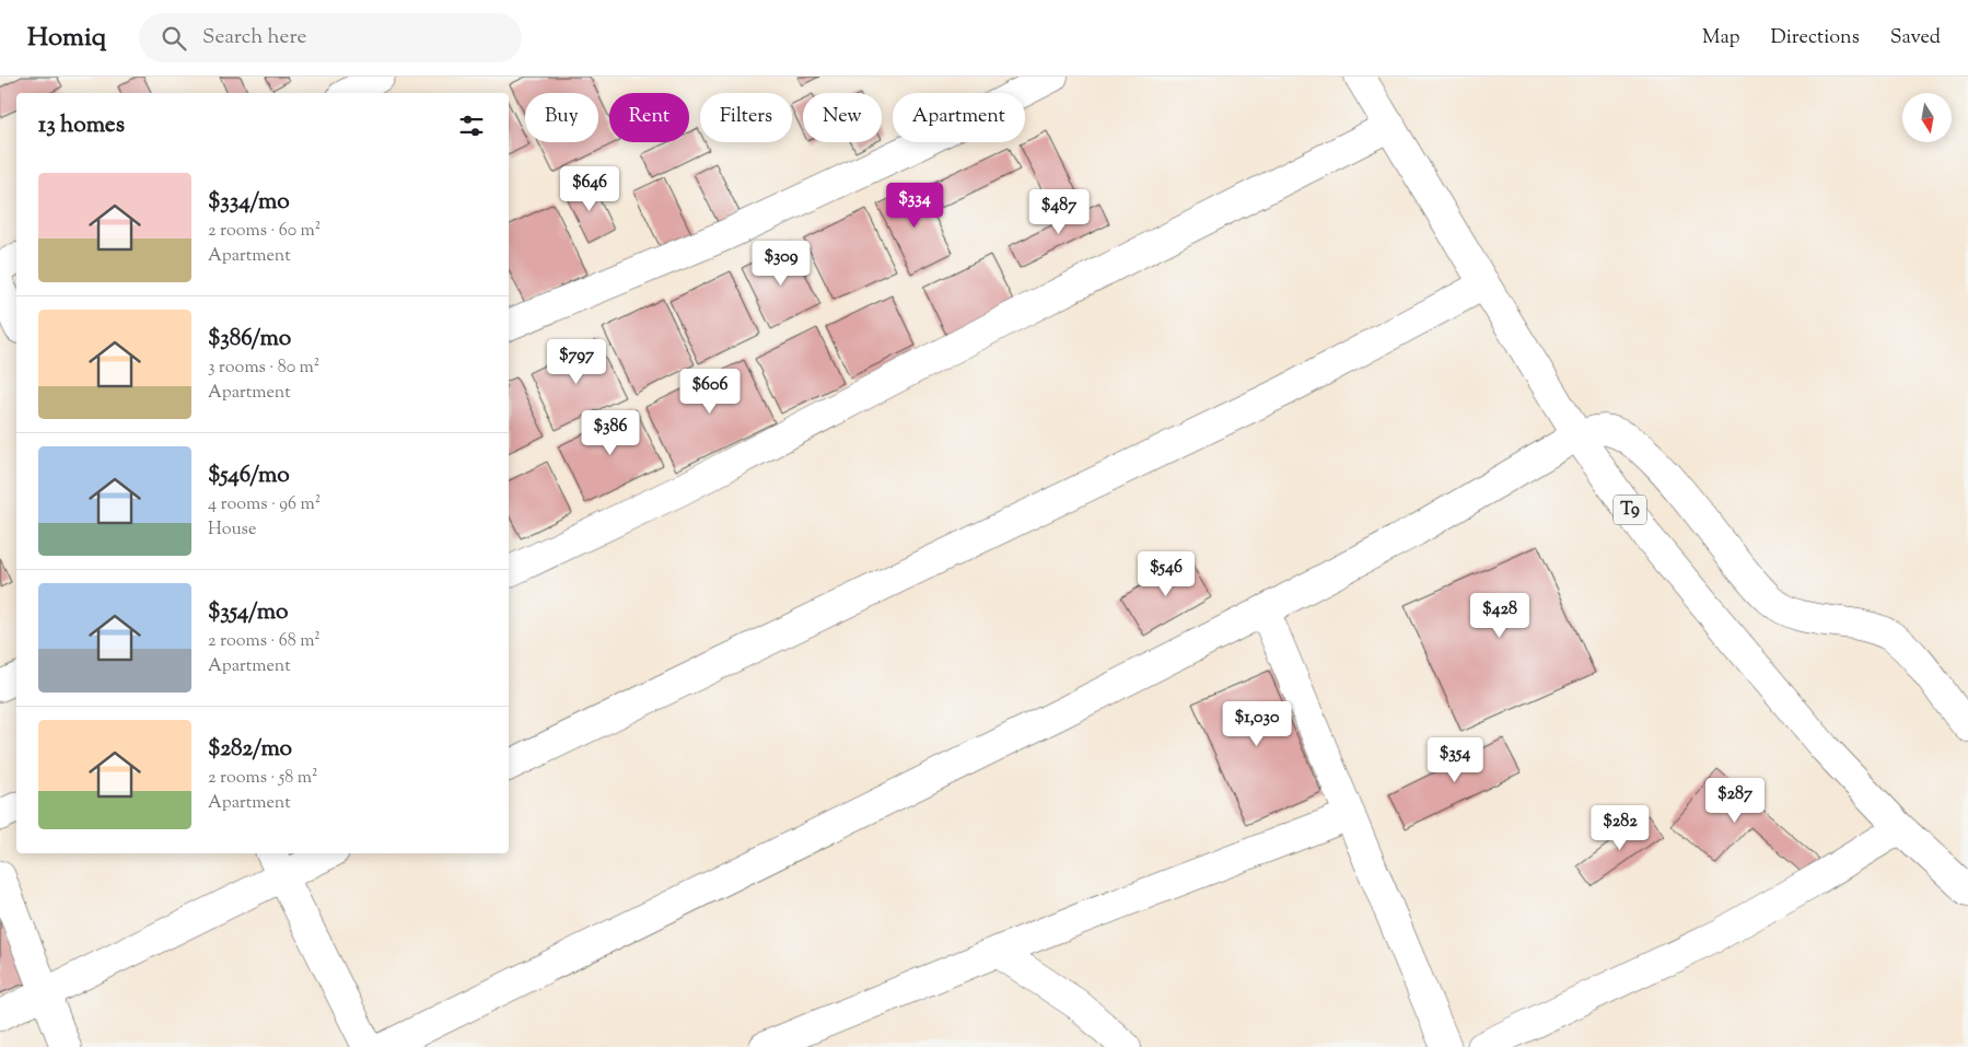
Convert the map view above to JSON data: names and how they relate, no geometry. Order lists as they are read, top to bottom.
{
  "streets": {
    "main road": ["T9"]
  },
  "north": "bottom",
  "page": {
    "header": "Homiq",
    "search": "Search here",
    "nav": ["Map", "Directions", "Saved"],
    "chip": [
      "Buy",
      "Rent",
      "Filters",
      "New",
      "Apartment"
    ],
    "heading": "13 homes",
    "list": [
      {
        "name": "$334/mo",
        "note": "2 rooms · 60 m² · Apartment"
      },
      {
        "name": "$386/mo",
        "note": "3 rooms · 80 m² · Apartment"
      },
      {
        "name": "$546/mo",
        "note": "4 rooms · 96 m² · House"
      },
      {
        "name": "$354/mo",
        "note": "2 rooms · 68 m² · Apartment"
      },
      {
        "name": "$282/mo",
        "note": "2 rooms · 58 m² · Apartment"
      }
    ],
    "price": [
      "$646",
      "$334",
      "$487",
      "$309",
      "$797",
      "$606",
      "$386",
      "$546",
      "$428",
      "$1,030",
      "$354",
      "$287",
      "$282"
    ]
  }
}
